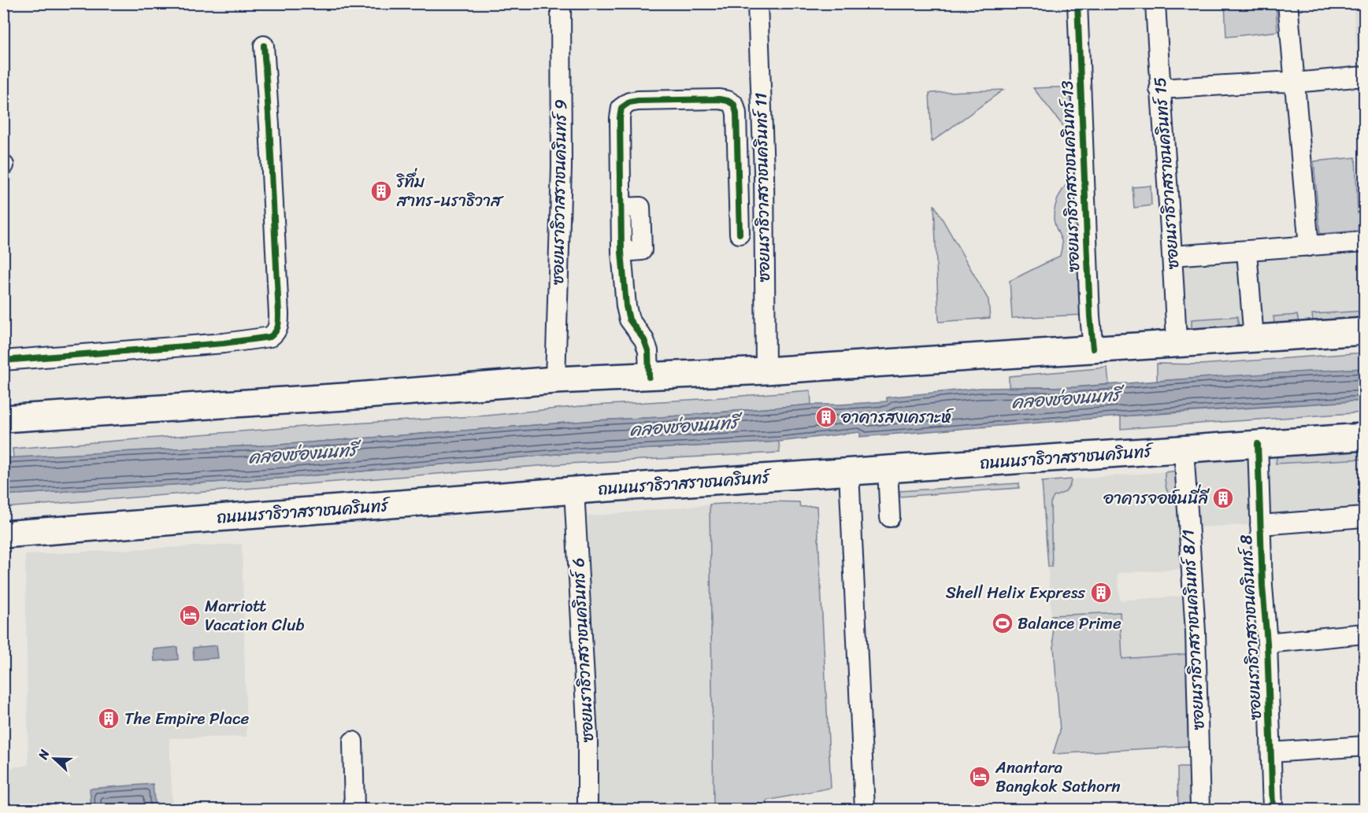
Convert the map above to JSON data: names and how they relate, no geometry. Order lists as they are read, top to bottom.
{
  "streets": {
    "main road": ["ถนนนราธิวาสราชนครินทร์"],
    "street": [
      "ซอยนราธิวาสราชนครินทร์ 15",
      "ซอยนราธิวาสราชนครินทร์ 13",
      "ซอยนราธิวาสราชนครินทร์ 11",
      "ซอยนราธิวาสราชนครินทร์ 9",
      "ซอยนราธิวาสราชนครินทร์ 8",
      "ซอยนราธิวาสราชนครินทร์ 8/1",
      "ซอยนราธิวาสราชนครินทร์ 6"
    ]
  },
  "crossings": [
    ["ถนนนราธิวาสราชนครินทร์", "ซอยนราธิวาสราชนครินทร์ 8"],
    ["ถนนนราธิวาสราชนครินทร์", "ซอยนราธิวาสราชนครินทร์ 8/1"],
    ["ถนนนราธิวาสราชนครินทร์", "ซอยนราธิวาสราชนครินทร์ 6"]
  ],
  "water": ["คลองช่องนนทรี"],
  "places": {
    "building": [
      "ริทึ่ม สาทร-นราธิวาส",
      "อาคารสงเคราะห์",
      "อาคารจอห์นนี่ลี",
      "Shell Helix Express",
      "The Empire Place"
    ],
    "hotel": ["Marriott Vacation Club", "Anantara Bangkok Sathorn"],
    "sports": ["Balance Prime"]
  },
  "north": "left"
}
